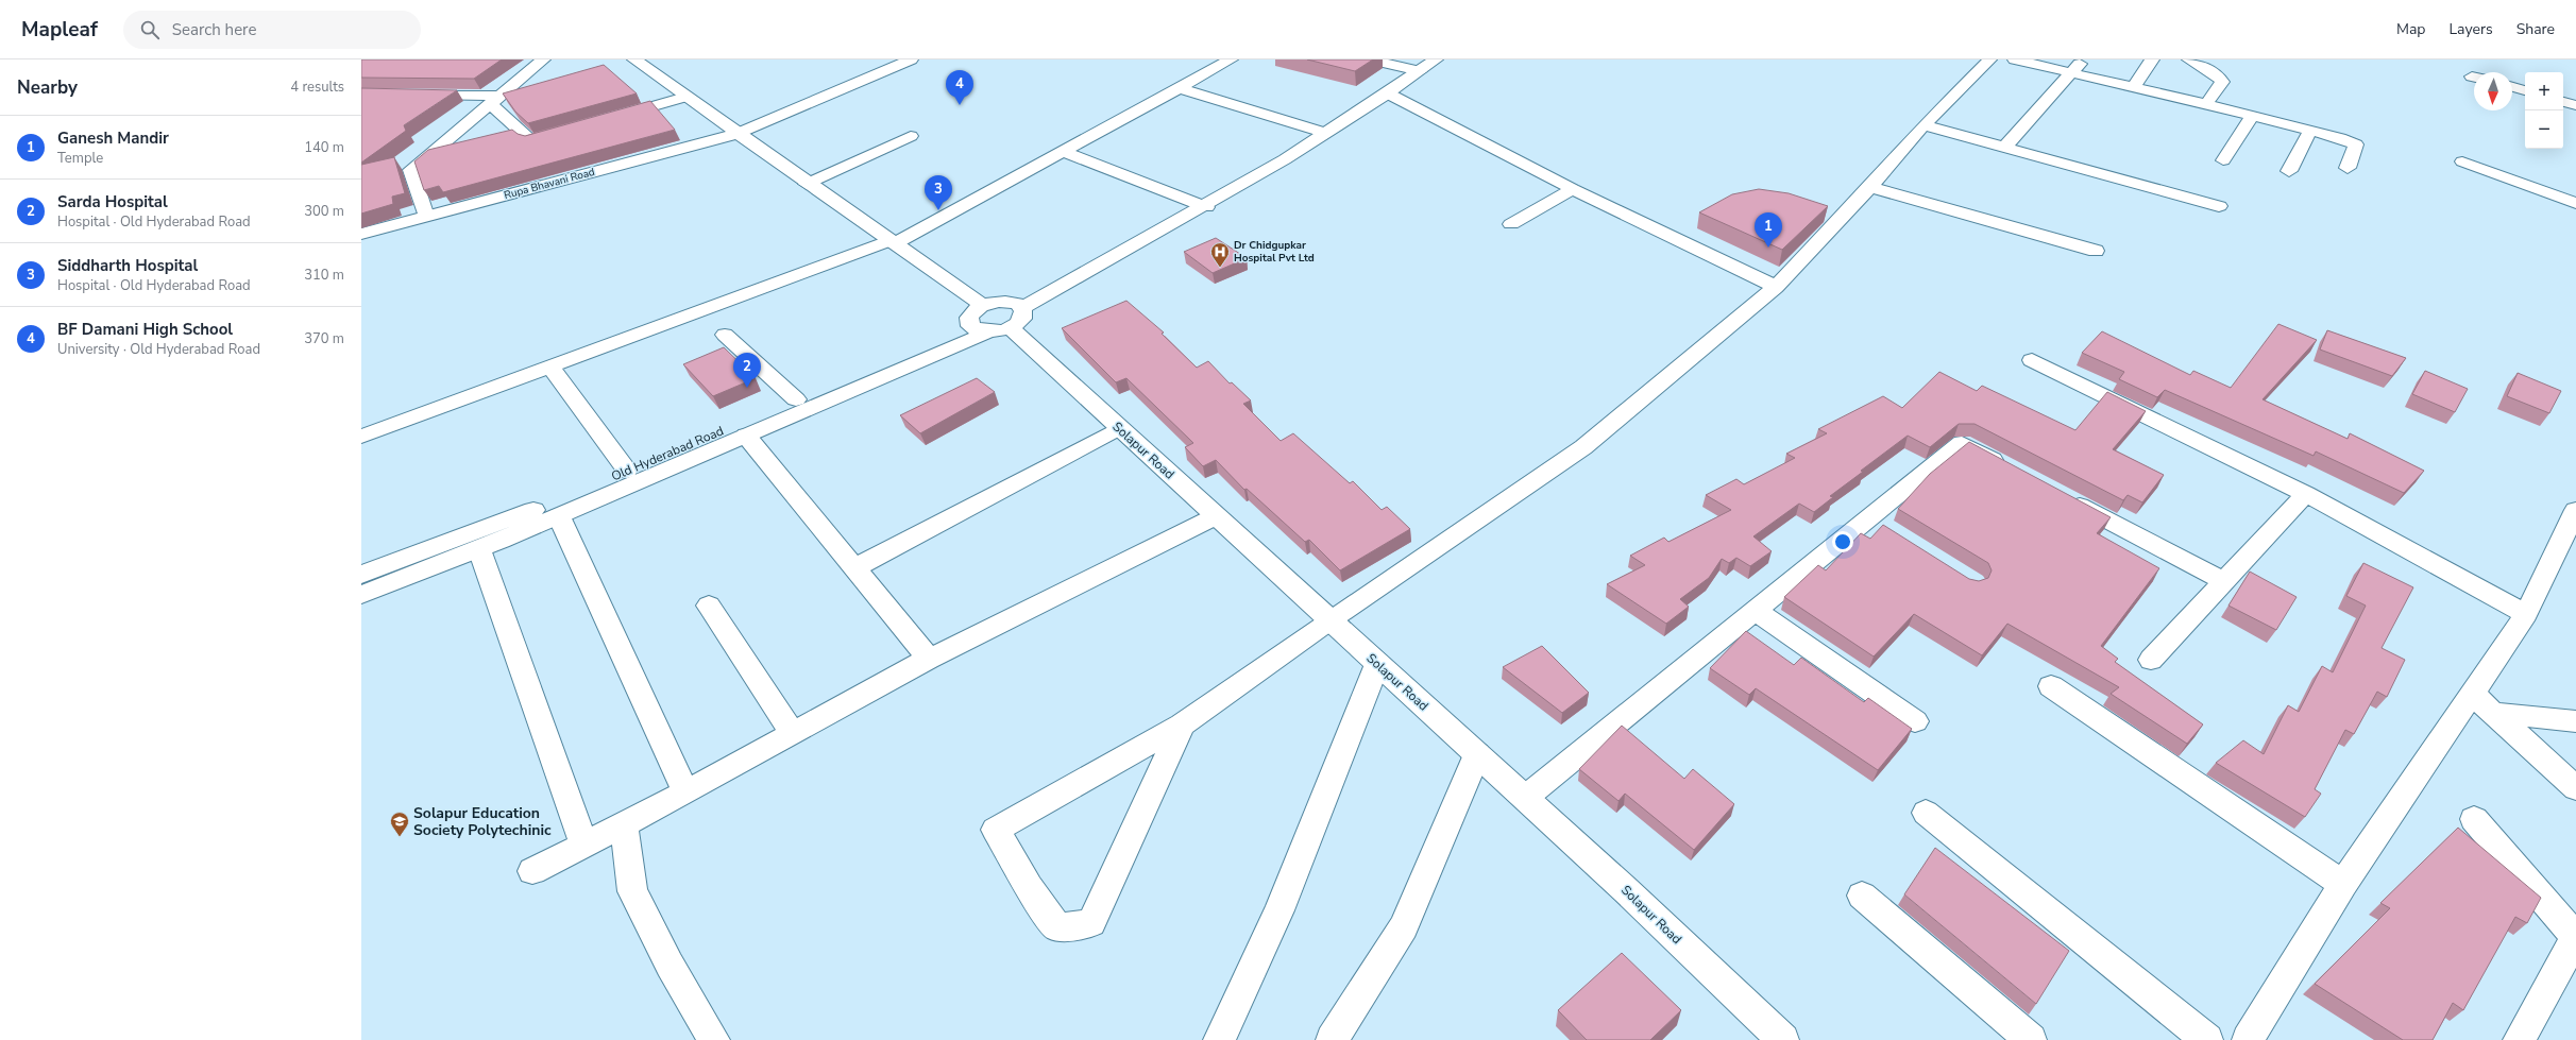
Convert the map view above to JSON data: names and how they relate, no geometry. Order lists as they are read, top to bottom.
{
  "streets": {
    "street": ["Rupa Bhavani Road", "Solapur Road", "Old Hyderabad Road"]
  },
  "crossings": [
    ["Solapur Road", "Old Hyderabad Road"]
  ],
  "places": {
    "hospital": ["Dr Chidgupkar Hospital Pvt Ltd"],
    "school or university": ["Solapur Education Society Polytechinic"]
  },
  "north": "bottom",
  "page": {
    "header": "Mapleaf",
    "search": "Search here",
    "nav": ["Map", "Layers", "Share"],
    "heading": ["Nearby", "4 results"],
    "pins": [
      "4",
      "3",
      "1",
      "2"
    ],
    "map_buttons": ["+", "−"],
    "list": [
      {
        "mark": "1",
        "name": "Ganesh Mandir",
        "note": "Temple",
        "value": "140 m"
      },
      {
        "mark": "2",
        "name": "Sarda Hospital",
        "note": "Hospital · Old Hyderabad Road",
        "value": "300 m"
      },
      {
        "mark": "3",
        "name": "Siddharth Hospital",
        "note": "Hospital · Old Hyderabad Road",
        "value": "310 m"
      },
      {
        "mark": "4",
        "name": "BF Damani High School",
        "note": "University · Old Hyderabad Road",
        "value": "370 m"
      }
    ]
  }
}
